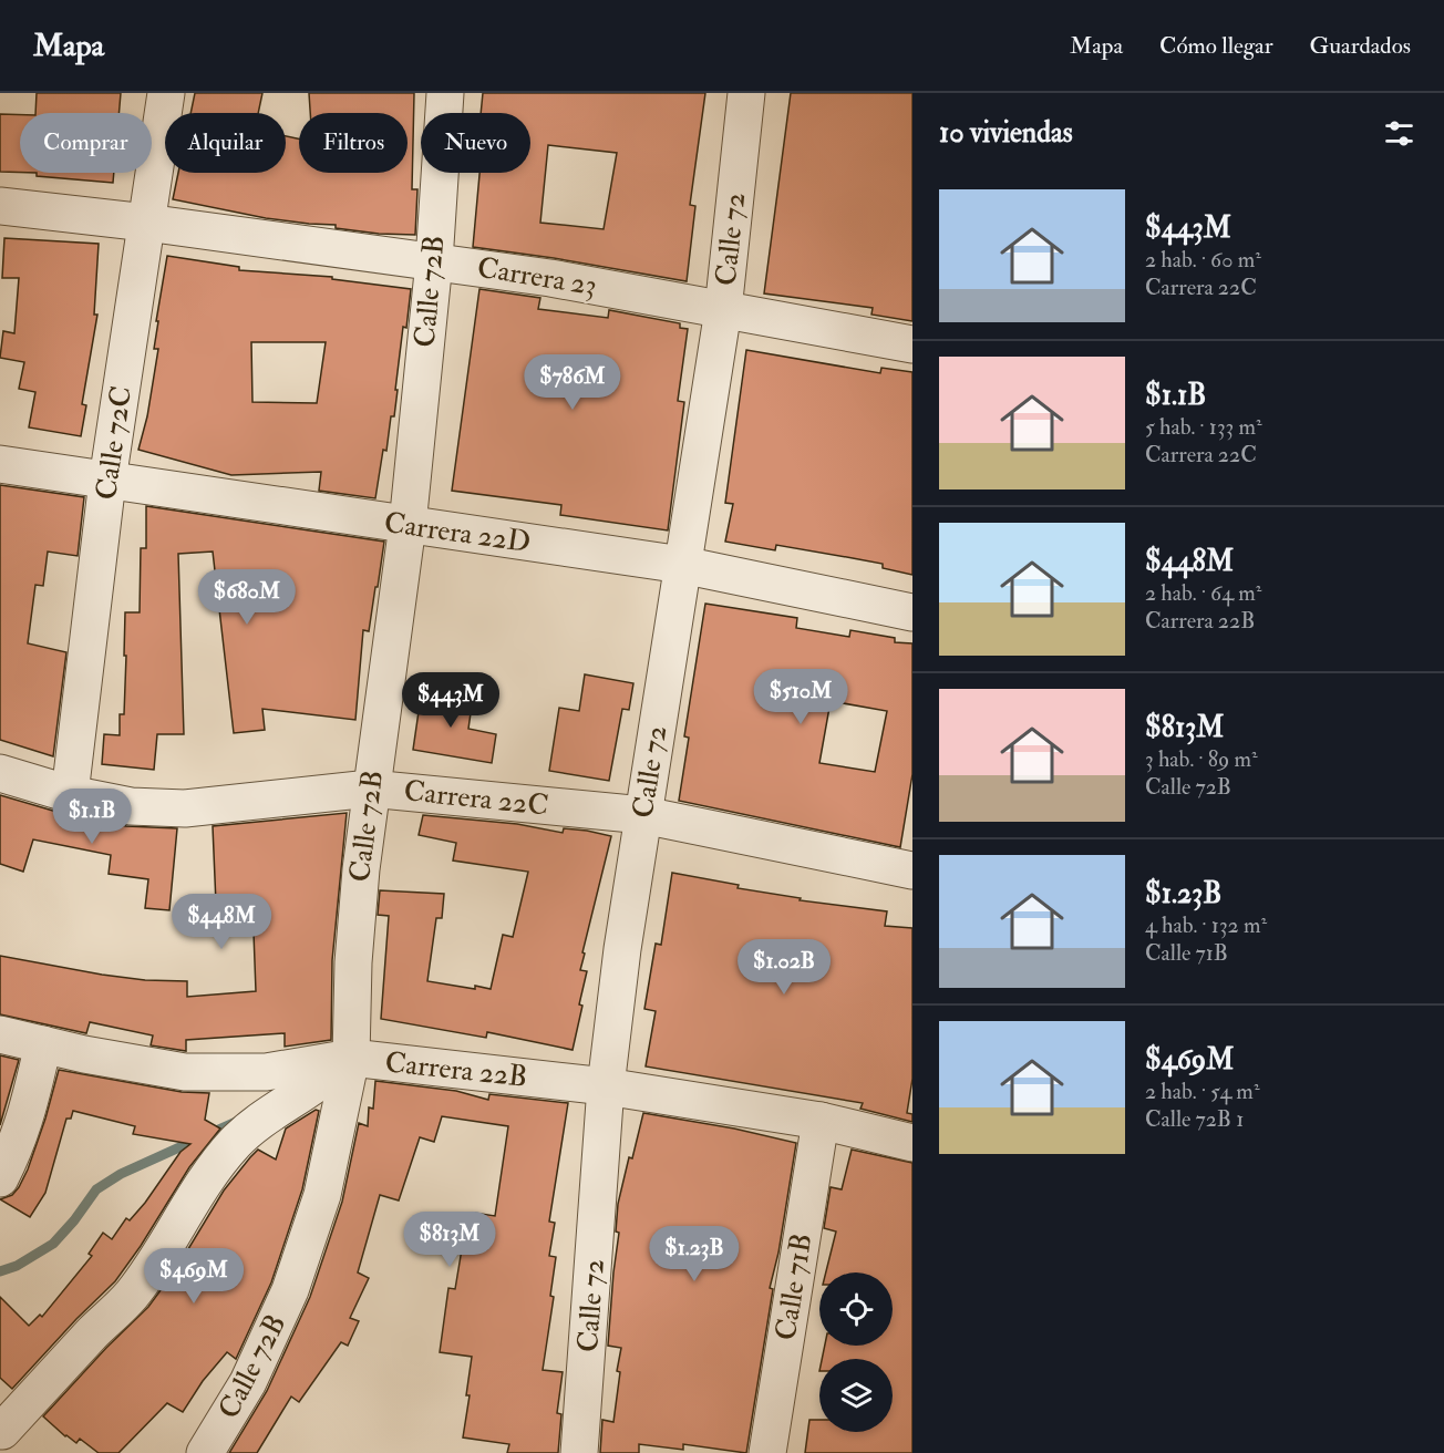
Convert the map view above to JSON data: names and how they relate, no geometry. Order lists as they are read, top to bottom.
{
  "streets": {
    "street": [
      "Calle 72",
      "Carrera 23",
      "Calle 72B",
      "Calle 72C",
      "Carrera 22D",
      "Carrera 22C",
      "Carrera 22B",
      "Calle 71B"
    ]
  },
  "crossings": [
    ["Calle 72", "Carrera 23"],
    ["Calle 72", "Carrera 22D"],
    ["Calle 72", "Carrera 22C"],
    ["Calle 72", "Carrera 22B"],
    ["Carrera 23", "Calle 72B"],
    ["Carrera 23", "Calle 72C"],
    ["Calle 72B", "Carrera 22D"],
    ["Calle 72B", "Carrera 22C"],
    ["Calle 72B", "Carrera 22B"],
    ["Calle 72C", "Carrera 22D"],
    ["Calle 72C", "Carrera 22C"],
    ["Carrera 22B", "Calle 71B"]
  ],
  "page": {
    "header": "Mapa",
    "nav": ["Mapa", "Cómo llegar", "Guardados"],
    "heading": "10 viviendas",
    "chip": [
      "Comprar",
      "Alquilar",
      "Filtros",
      "Nuevo"
    ],
    "list": [
      {
        "name": "$443M",
        "note": "2 hab. · 60 m² · Carrera 22C"
      },
      {
        "name": "$1.1B",
        "note": "5 hab. · 133 m² · Carrera 22C"
      },
      {
        "name": "$448M",
        "note": "2 hab. · 64 m² · Carrera 22B"
      },
      {
        "name": "$813M",
        "note": "3 hab. · 89 m² · Calle 72B"
      },
      {
        "name": "$1.23B",
        "note": "4 hab. · 132 m² · Calle 71B"
      },
      {
        "name": "$469M",
        "note": "2 hab. · 54 m² · Calle 72B 1"
      }
    ],
    "price": [
      "$786M",
      "$680M",
      "$510M",
      "$443M",
      "$1.1B",
      "$448M",
      "$1.02B",
      "$813M",
      "$1.23B",
      "$469M"
    ]
  }
}
